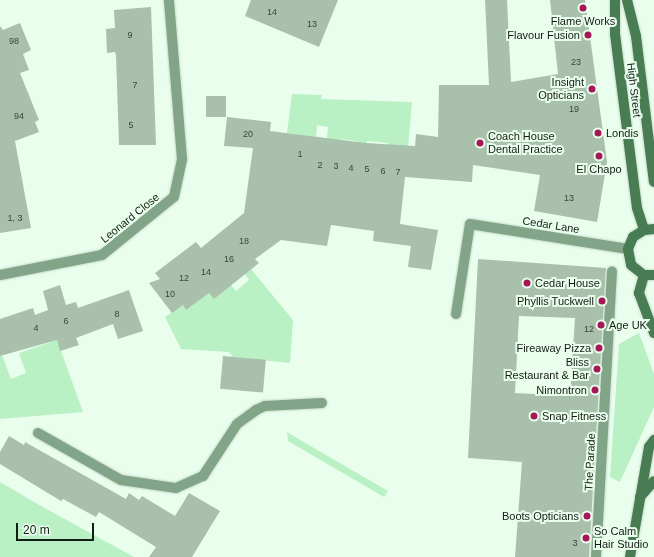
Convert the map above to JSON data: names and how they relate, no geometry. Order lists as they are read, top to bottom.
{
  "streets": {
    "street": [
      "High Street",
      "Leonard Close",
      "Cedar Lane",
      "The Parade"
    ]
  },
  "crossings": [
    ["High Street", "Cedar Lane"]
  ],
  "places": [
    "Flame Works",
    "Flavour Fusion",
    "Insight Opticians",
    "Londis",
    "Coach House Dental Practice",
    "El Chapo",
    "Cedar House",
    "Phyllis Tuckwell",
    "Age UK",
    "Fireaway Pizza",
    "Bliss Restaurant & Bar",
    "Nimontron",
    "Snap Fitness",
    "Boots Opticians",
    "So Calm Hair Studio"
  ],
  "house_numbers": [
    "14",
    "13",
    "9",
    "98",
    "23",
    "7",
    "19",
    "94",
    "5",
    "20",
    "1",
    "2",
    "3",
    "4",
    "5",
    "6",
    "7",
    "13",
    "1, 3",
    "18",
    "16",
    "14",
    "12",
    "10",
    "8",
    "6",
    "4",
    "12",
    "3"
  ],
  "scale_bar": "20 m"
}
